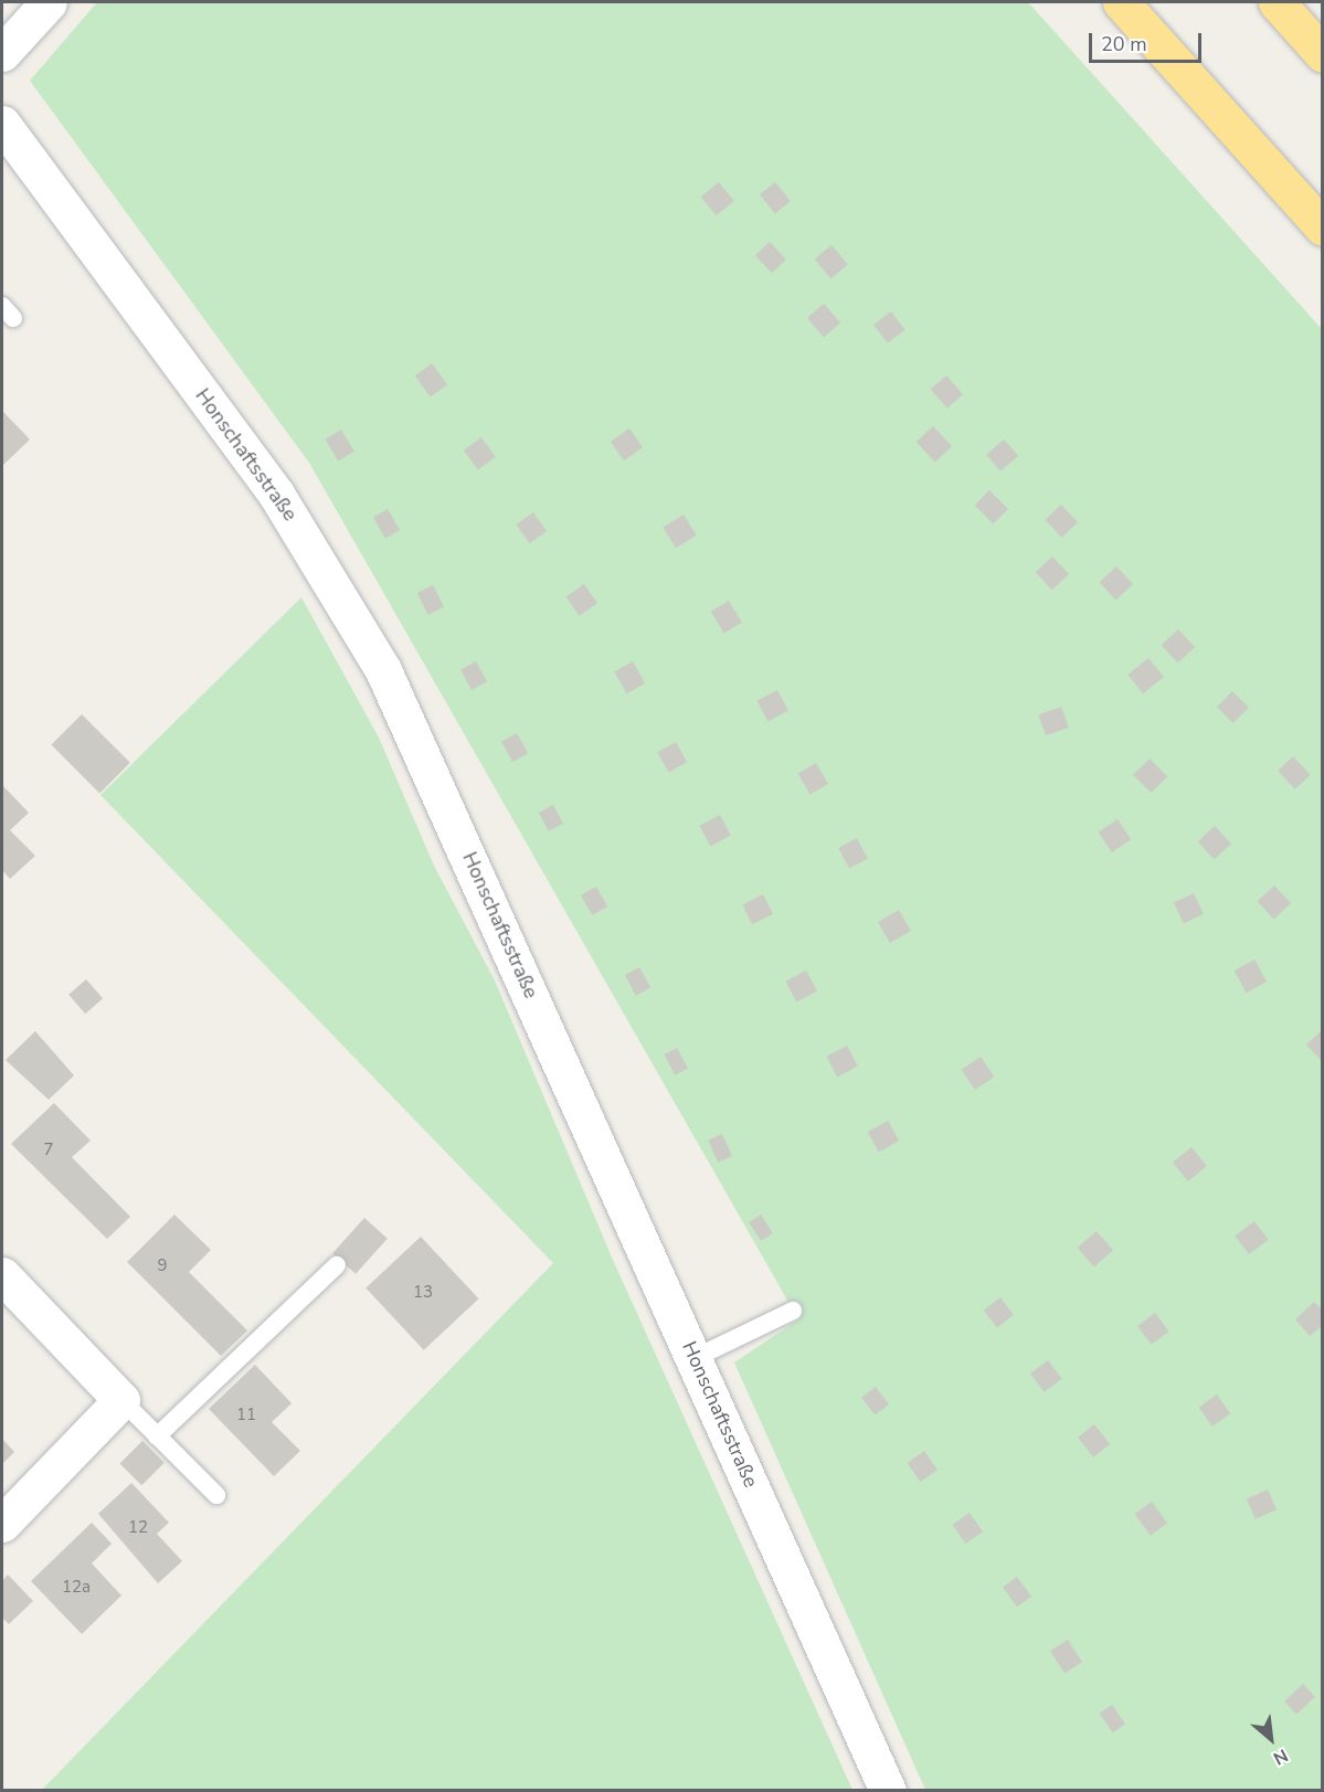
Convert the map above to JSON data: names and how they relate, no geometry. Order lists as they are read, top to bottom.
{
  "streets": {
    "street": ["Honschaftsstraße"]
  },
  "house_numbers": [
    "7",
    "9",
    "13",
    "11",
    "12",
    "12a"
  ],
  "scale_bar": "20 m",
  "north": "bottom right"
}
